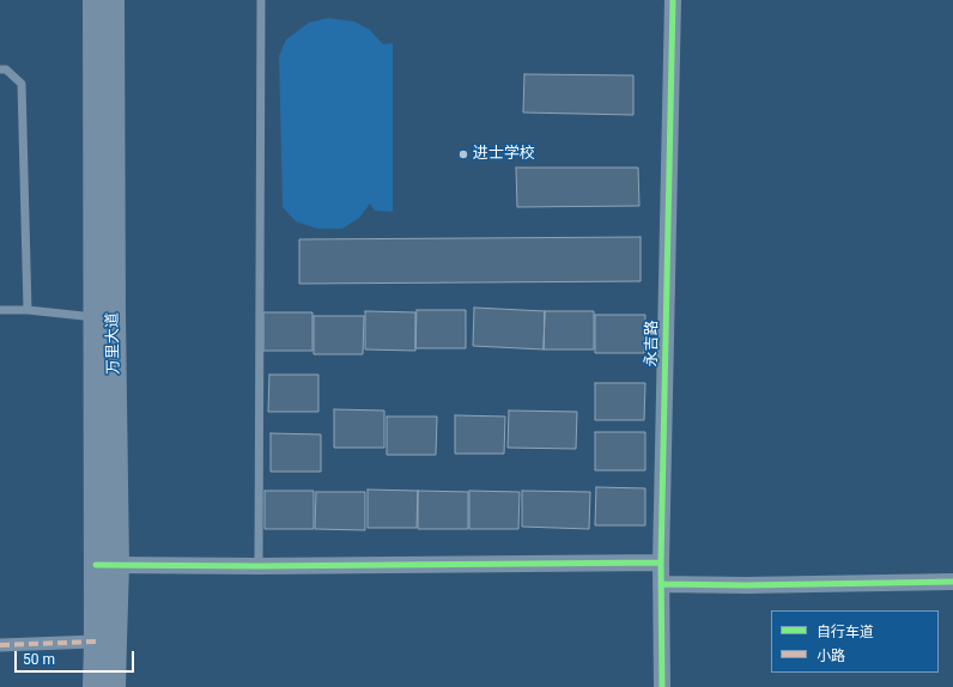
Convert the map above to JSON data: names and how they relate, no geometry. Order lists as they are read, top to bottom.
{
  "streets": {
    "main road": ["万里大道"],
    "street": ["永吉路"]
  },
  "places": ["进士学校"],
  "legend": ["自行车道", "小路"],
  "scale_bar": "50 m"
}
